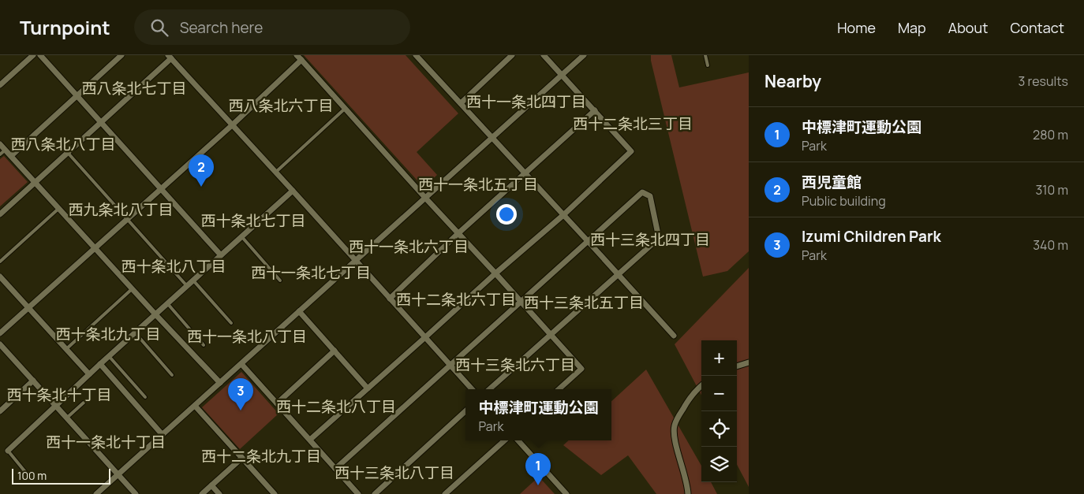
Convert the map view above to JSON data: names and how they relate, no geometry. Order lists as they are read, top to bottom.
{
  "districts": [
    "西八条北七丁目",
    "西十一条北四丁目",
    "西八条北六丁目",
    "西十二条北三丁目",
    "西八条北八丁目",
    "西十一条北五丁目",
    "西九条北八丁目",
    "西十条北七丁目",
    "西十三条北四丁目",
    "西十一条北六丁目",
    "西十条北八丁目",
    "西十一条北七丁目",
    "西十二条北六丁目",
    "西十三条北五丁目",
    "西十条北九丁目",
    "西十一条北八丁目",
    "西十三条北六丁目",
    "西十条北十丁目",
    "西十二条北八丁目",
    "西十一条北十丁目",
    "西十二条北九丁目",
    "西十三条北八丁目"
  ],
  "scale_bar": "100 m",
  "page": {
    "header": "Turnpoint",
    "search": "Search here",
    "nav": [
      "Home",
      "Map",
      "About",
      "Contact"
    ],
    "heading": ["Nearby", "3 results"],
    "list": [
      {
        "mark": "1",
        "name": "中標津町運動公園",
        "note": "Park",
        "value": "280 m"
      },
      {
        "mark": "2",
        "name": "西児童館",
        "note": "Public building",
        "value": "310 m"
      },
      {
        "mark": "3",
        "name": "Izumi Children Park",
        "note": "Park",
        "value": "340 m"
      }
    ],
    "pins": ["2", "3", "1"],
    "map_buttons": ["+", "−"],
    "popup": ["中標津町運動公園", "Park"],
    "scale": "100 m"
  }
}
